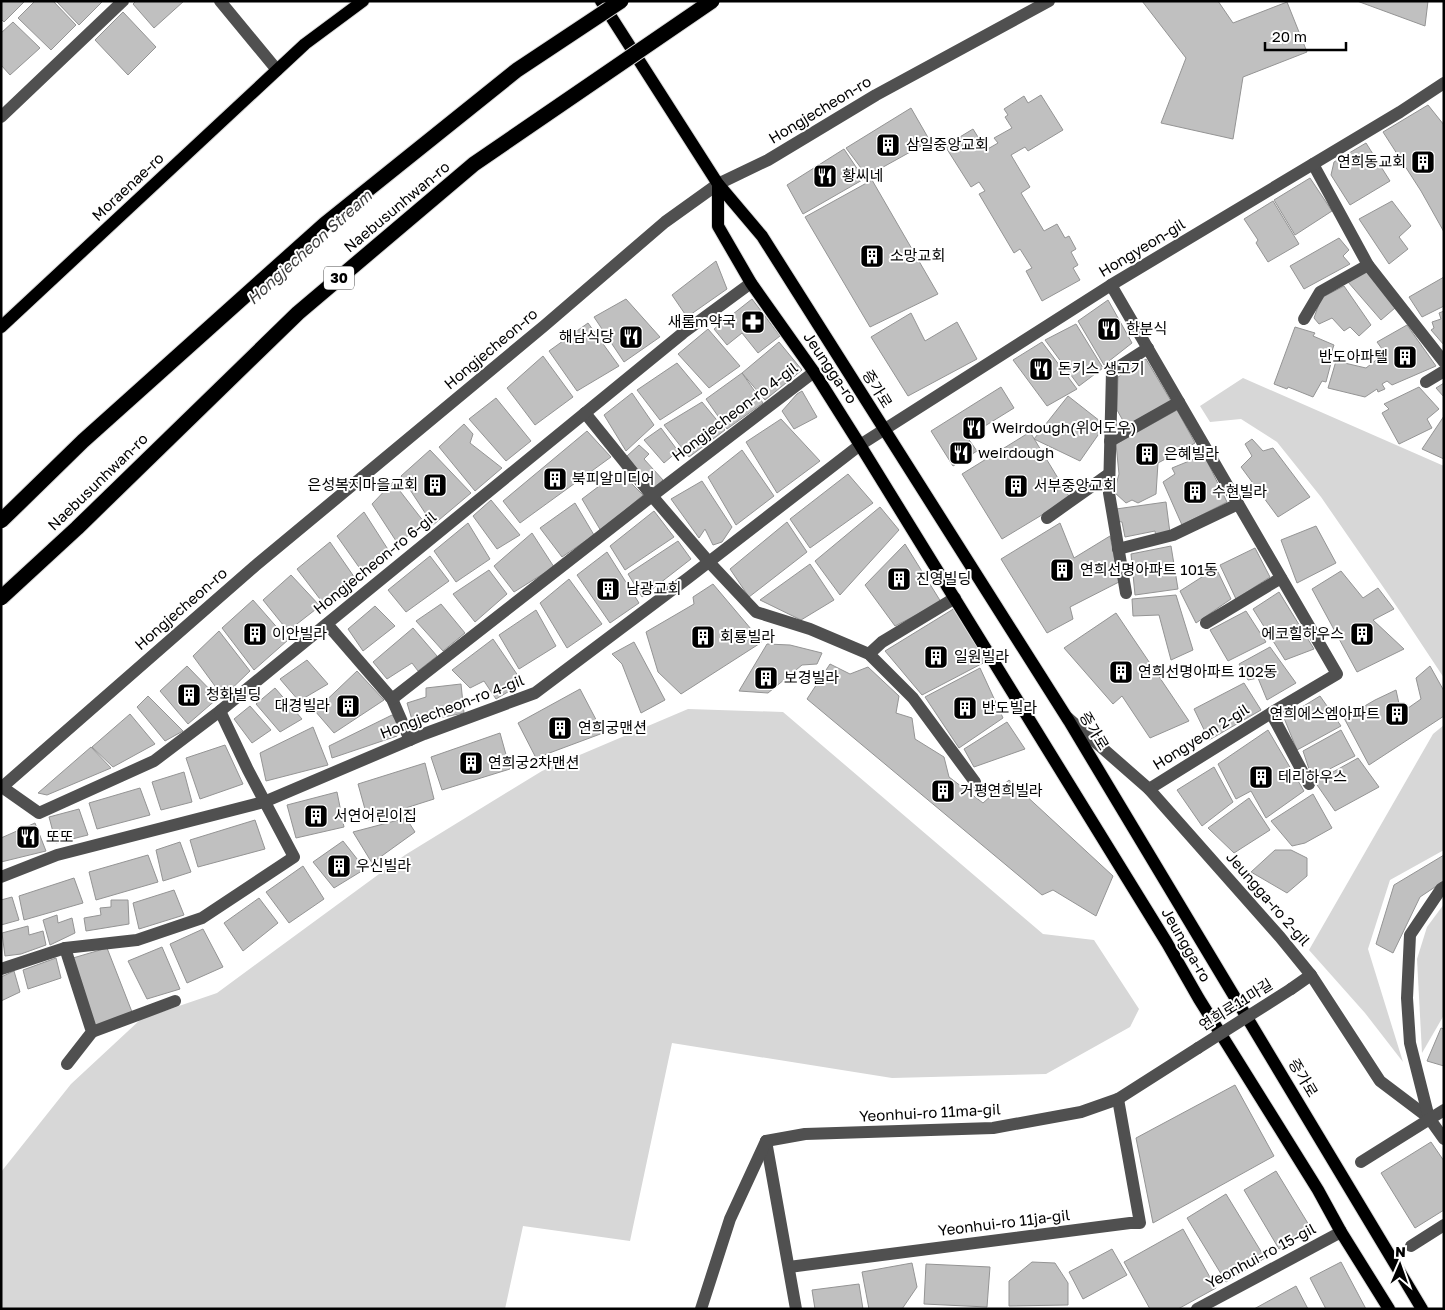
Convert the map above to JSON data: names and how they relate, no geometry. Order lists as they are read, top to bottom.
{
  "streets": {
    "highway": ["Naebusunhwan-ro", "30"],
    "main road": ["Moraenae-ro", "Jeungga-ro", "증가로"],
    "street": [
      "Hongjecheon-ro",
      "Hongyeon-gil",
      "Hongjecheon-ro 4-gil",
      "Hongjecheon-ro 6-gil",
      "Hongyeon 2-gil",
      "Jeungga-ro 2-gil",
      "연희로11마길",
      "Yeonhui-ro 11ma-gil",
      "Yeonhui-ro 11ja-gil",
      "Yeonhui-ro 15-gil"
    ]
  },
  "crossings": [
    ["Hongjecheon-ro", "Jeungga-ro"],
    ["Hongjecheon-ro", "증가로"],
    ["Hongjecheon-ro", "Hongjecheon-ro 6-gil"],
    ["Hongyeon-gil", "Jeungga-ro"],
    ["Hongyeon-gil", "증가로"],
    ["Hongyeon-gil", "Hongjecheon-ro 4-gil"],
    ["Hongyeon-gil", "Hongyeon 2-gil"],
    ["Jeungga-ro", "증가로"],
    ["Jeungga-ro", "Hongjecheon-ro 4-gil"],
    ["Jeungga-ro", "Hongjecheon-ro 6-gil"],
    ["Jeungga-ro", "Yeonhui-ro 15-gil"],
    ["증가로", "Jeungga-ro 2-gil"],
    ["Hongyeon 2-gil", "Jeungga-ro 2-gil"],
    ["Jeungga-ro 2-gil", "연희로11마길"],
    ["연희로11마길", "Yeonhui-ro 11ma-gil"],
    ["Yeonhui-ro 11ma-gil", "Yeonhui-ro 11ja-gil"]
  ],
  "water": ["Hongjecheon Stream"],
  "places": {
    "building": [
      "삼일중앙교회",
      "연희동교회",
      "소망교회",
      "반도아파텔",
      "은혜빌라",
      "북피알미디어",
      "은성복지마을교회",
      "서부중앙교회",
      "수현빌라",
      "연희선명아파트 101동",
      "진영빌딩",
      "남광교회",
      "이안빌라",
      "에코힐하우스",
      "회룡빌라",
      "일원빌라",
      "연희선명아파트 102동",
      "보경빌라",
      "청화빌딩",
      "대경빌라",
      "반도빌라",
      "연희에스엠아파트",
      "연희궁맨션",
      "연희궁2차맨션",
      "테리하우스",
      "거평연희빌라",
      "서연어린이집",
      "우신빌라"
    ],
    "restaurant": [
      "황씨네",
      "한분식",
      "해남식당",
      "돈키스 생고기",
      "Weirdough(위어도우)",
      "weirdough",
      "또또"
    ],
    "pharmacy": ["새롬m약국"]
  },
  "scale_bar": "20 m",
  "north": "top"
}
